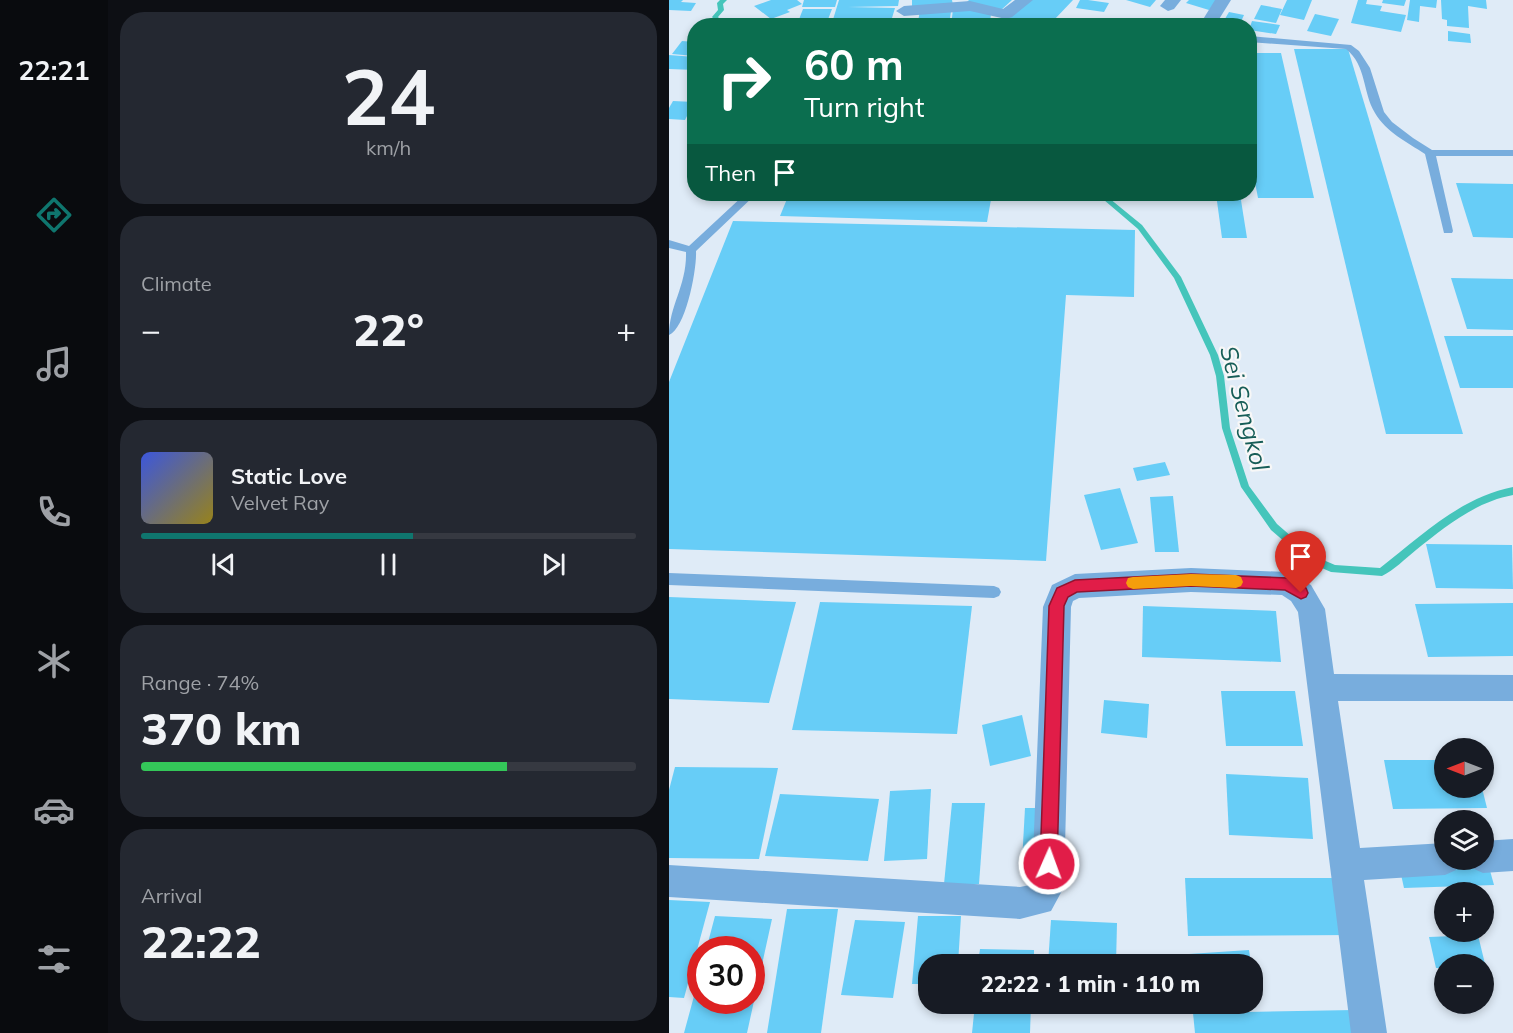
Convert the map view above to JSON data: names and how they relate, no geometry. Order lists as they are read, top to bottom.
{
  "water": ["Sei Sengkol"],
  "north": "left",
  "page": {
    "tabs": "22:21",
    "tile": [
      ["24", "km/h"],
      "Climate",
      ["Range · 74%", "370 km"],
      ["Arrival", "22:22"]
    ],
    "turn": ["60 m", "Turn right"],
    "then": "Then",
    "heat": ["−", "22°", "+"],
    "song": ["Static Love", "Velvet Ray"],
    "map_buttons": ["+", "−"],
    "limit": "30",
    "trip": "22:22 · 1 min · 110 m"
  }
}
